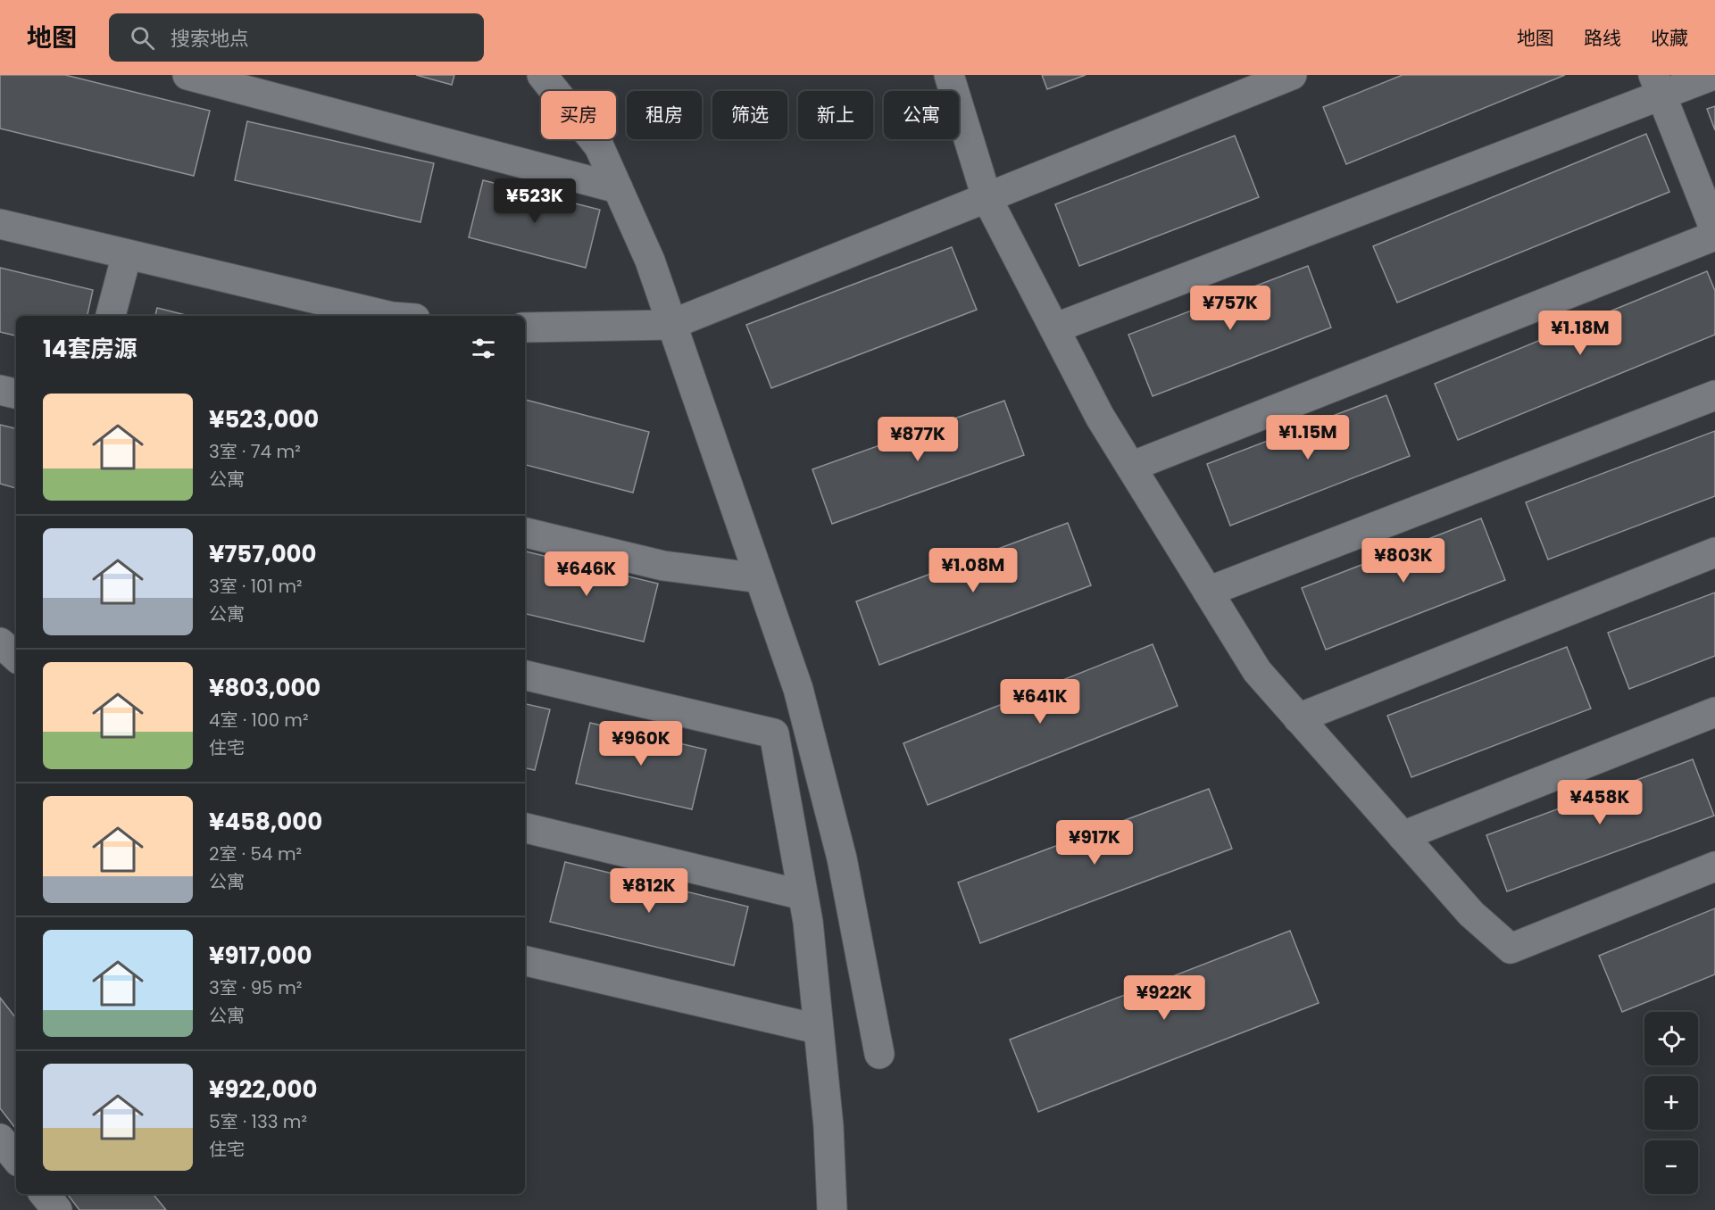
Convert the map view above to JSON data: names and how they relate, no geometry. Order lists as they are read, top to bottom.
{
  "page": {
    "header": "地图",
    "search": "搜索地点",
    "nav": ["地图", "路线", "收藏"],
    "chip": [
      "买房",
      "租房",
      "筛选",
      "新上",
      "公寓"
    ],
    "price": [
      "¥523K",
      "¥757K",
      "¥1.18M",
      "¥1.15M",
      "¥877K",
      "¥803K",
      "¥1.08M",
      "¥646K",
      "¥641K",
      "¥960K",
      "¥458K",
      "¥917K",
      "¥812K",
      "¥922K"
    ],
    "heading": "14套房源",
    "list": [
      {
        "name": "¥523,000",
        "note": "3室 · 74 m² · 公寓"
      },
      {
        "name": "¥757,000",
        "note": "3室 · 101 m² · 公寓"
      },
      {
        "name": "¥803,000",
        "note": "4室 · 100 m² · 住宅"
      },
      {
        "name": "¥458,000",
        "note": "2室 · 54 m² · 公寓"
      },
      {
        "name": "¥917,000",
        "note": "3室 · 95 m² · 公寓"
      },
      {
        "name": "¥922,000",
        "note": "5室 · 133 m² · 住宅"
      }
    ],
    "map_buttons": ["+", "−"]
  }
}
